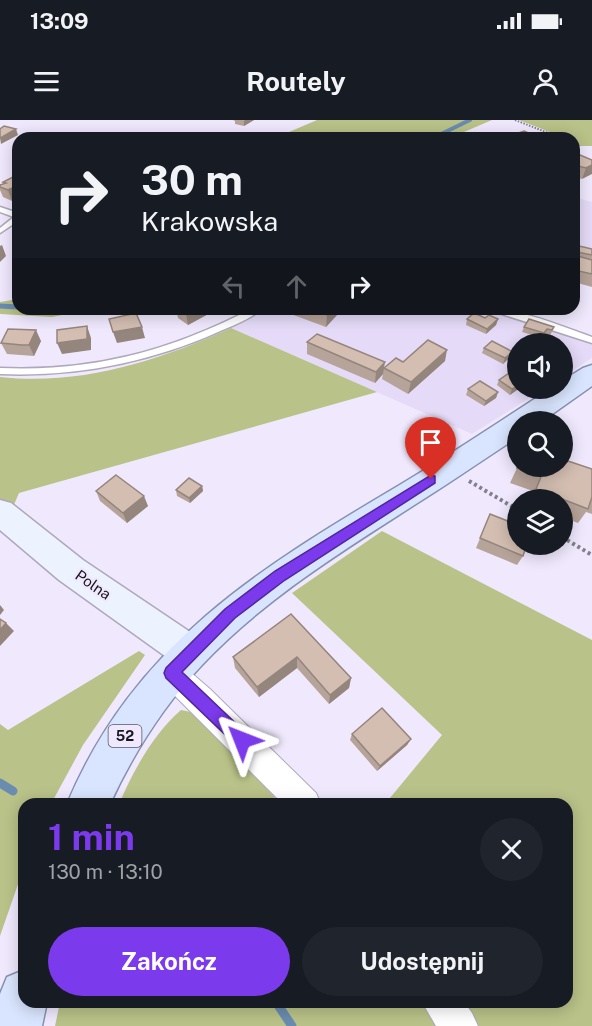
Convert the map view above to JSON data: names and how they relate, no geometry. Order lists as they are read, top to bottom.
{
  "streets": {
    "main road": ["52"],
    "street": ["Polna"]
  },
  "crossings": [
    ["Polna", "52"]
  ],
  "page": {
    "status": "13:09",
    "header": "Routely",
    "turn": ["30 m", "Krakowska"],
    "heading": ["1 min", "130 m · 13:10"],
    "buttons": ["Zakończ", "Udostępnij"]
  }
}
